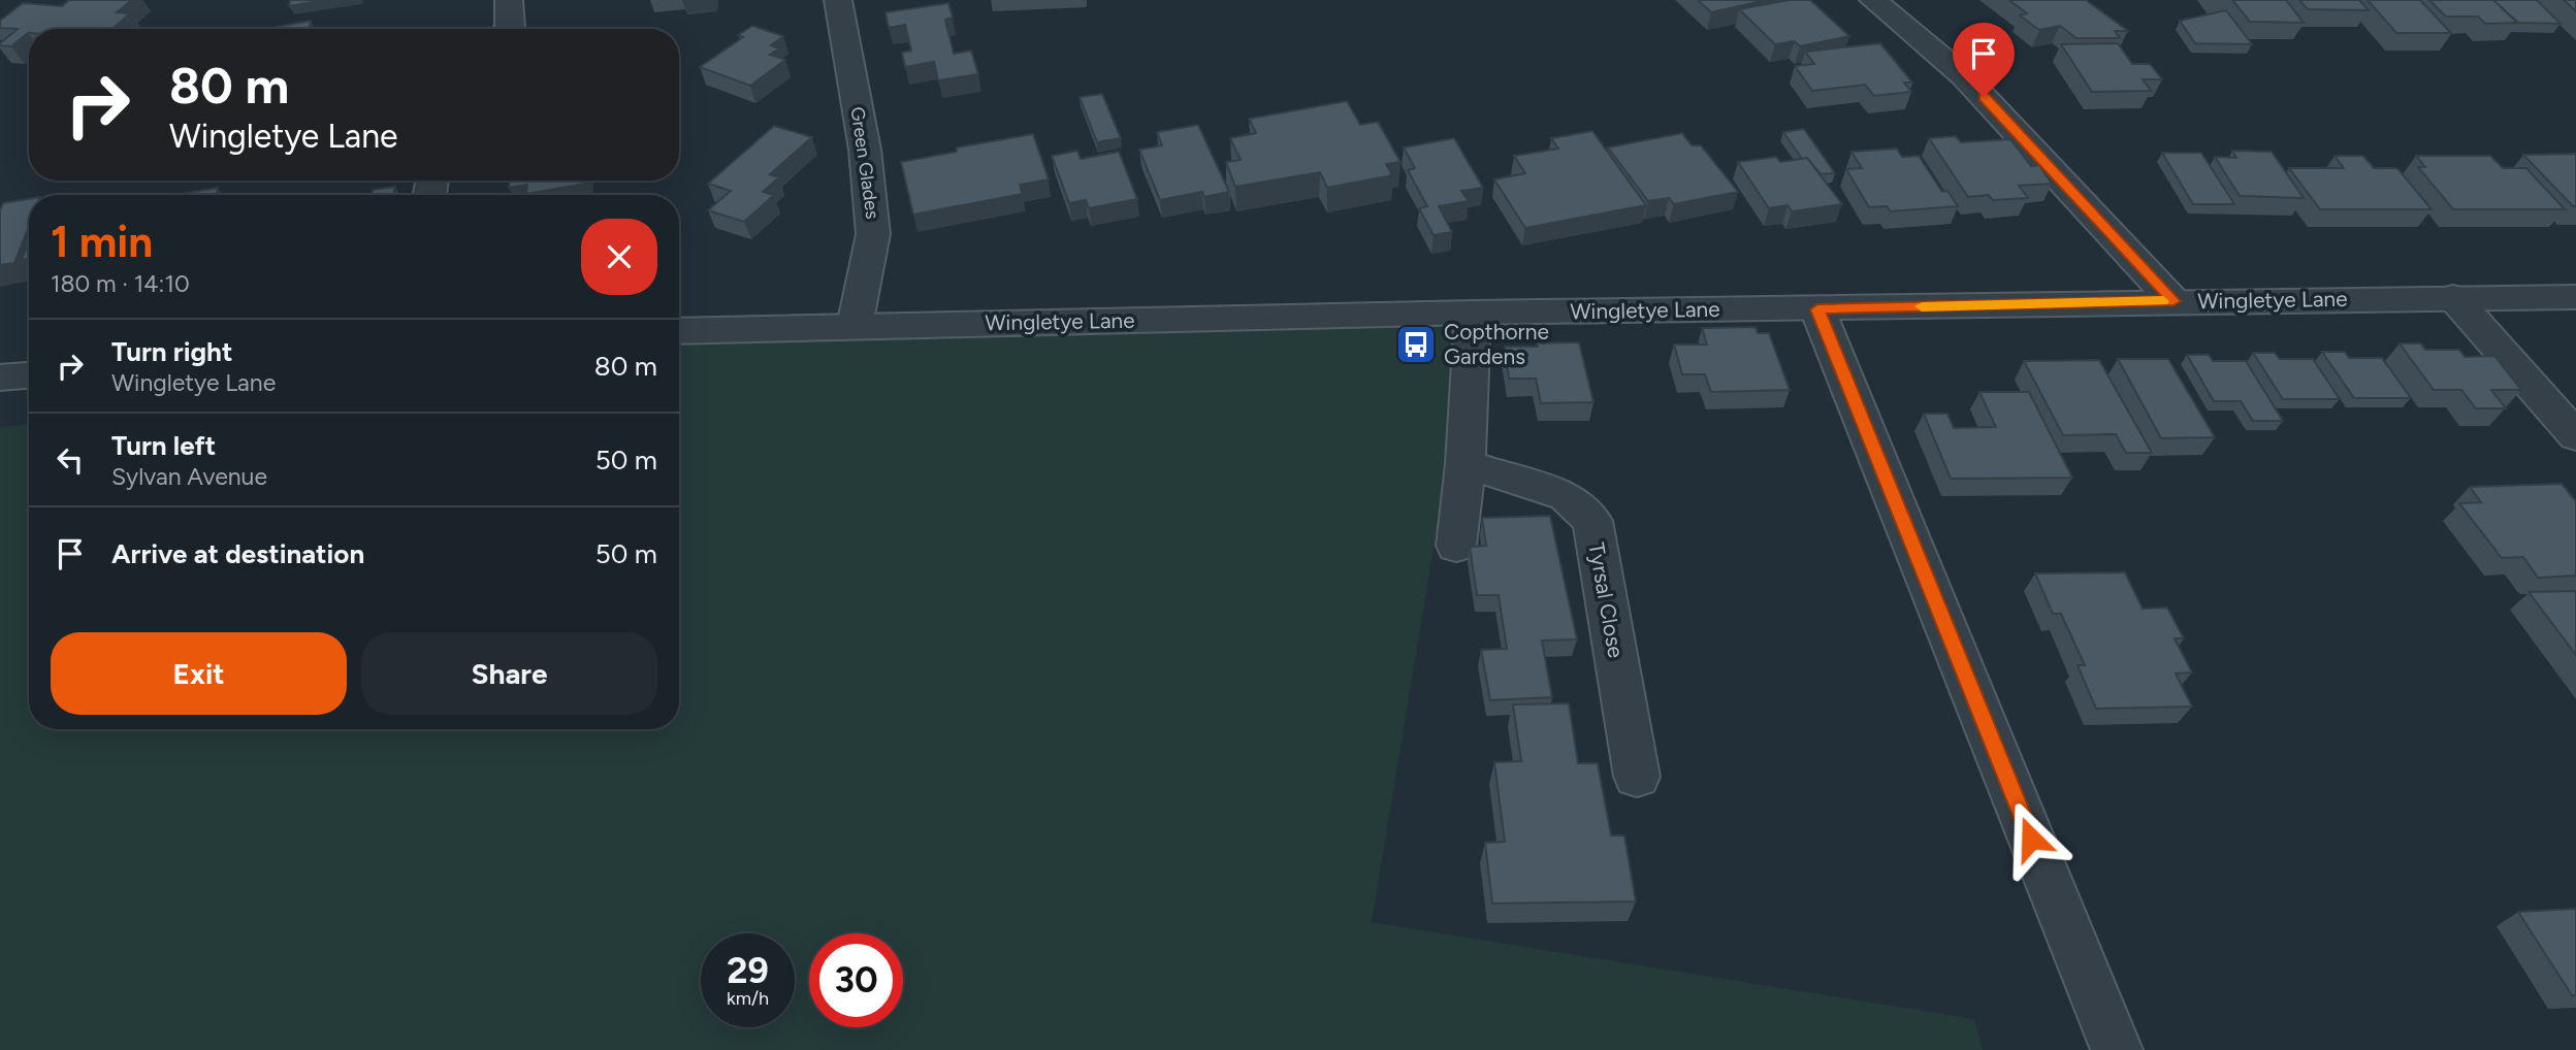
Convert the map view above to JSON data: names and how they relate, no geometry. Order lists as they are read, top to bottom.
{
  "streets": {
    "street": ["Green Glades", "Wingletye Lane", "Tyrsal Close"]
  },
  "crossings": [
    ["Green Glades", "Wingletye Lane"]
  ],
  "places": {
    "bus stop": ["Copthorne Gardens"]
  },
  "page": {
    "turn": ["80 m", "Wingletye Lane"],
    "heading": ["1 min", "180 m · 14:10"],
    "list": [
      {
        "name": "Turn right",
        "note": "Wingletye Lane",
        "value": "80 m"
      },
      {
        "name": "Turn left",
        "note": "Sylvan Avenue",
        "value": "50 m"
      },
      {
        "name": "Arrive at destination",
        "value": "50 m"
      }
    ],
    "buttons": ["Exit", "Share"],
    "speed": "29 km/h",
    "limit": "30"
  }
}
